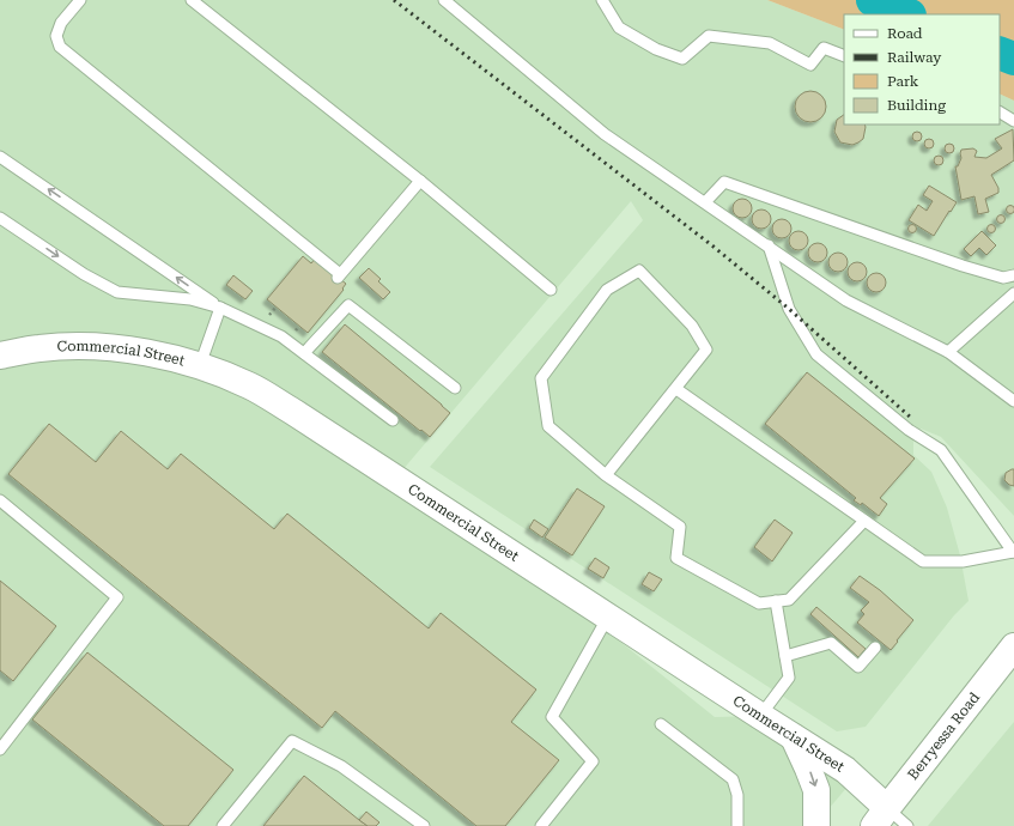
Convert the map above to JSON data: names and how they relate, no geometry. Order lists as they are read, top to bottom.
{
  "streets": {
    "main road": ["Commercial Street", "Berryessa Road"]
  },
  "crossings": [
    ["Commercial Street", "Berryessa Road"]
  ],
  "legend": [
    "Road",
    "Railway",
    "Park",
    "Building"
  ]
}
